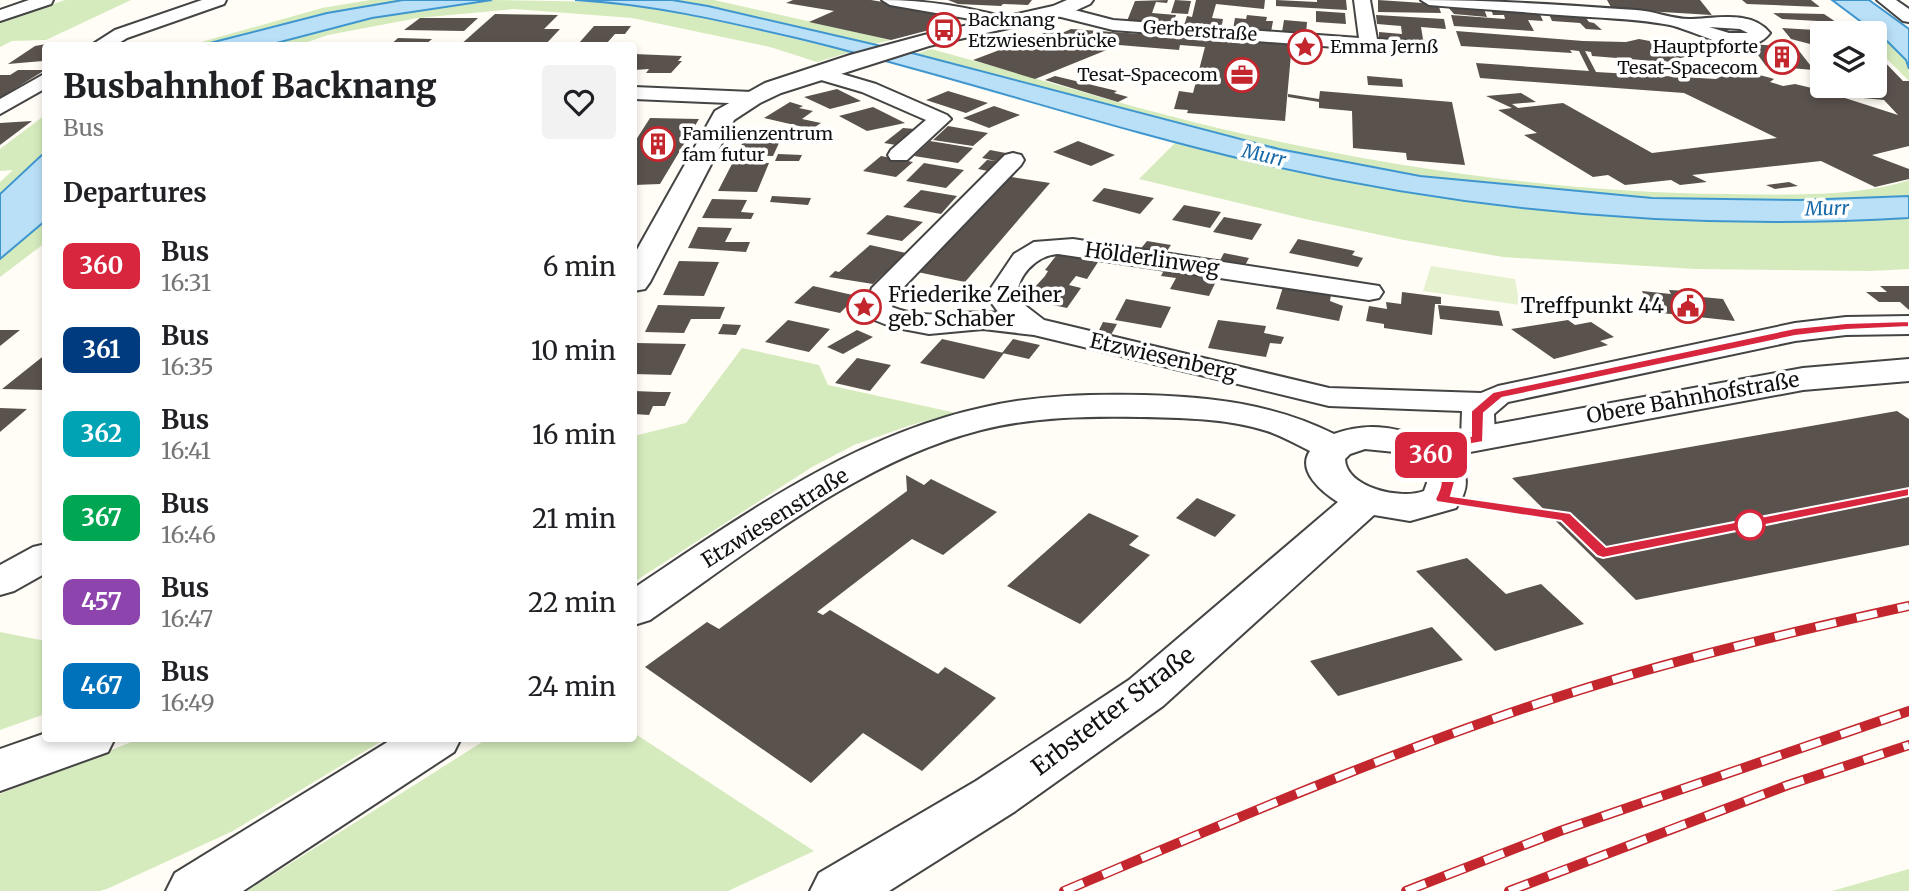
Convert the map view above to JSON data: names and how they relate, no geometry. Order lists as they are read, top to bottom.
{
  "streets": {
    "street": [
      "Gerberstraße",
      "Hölderlinweg",
      "Etzwiesenberg",
      "Obere Bahnhofstraße",
      "Etzwiesenstraße",
      "Erbstetter Straße"
    ]
  },
  "crossings": [
    ["Hölderlinweg", "Etzwiesenberg"]
  ],
  "water": ["Murr"],
  "places": {
    "bus stop": ["Backnang Etzwiesenbrücke"],
    "place": ["Emma Jernß", "Friederike Zeiher geb. Schaber"],
    "building": ["Hauptpforte Tesat-Spacecom", "Familienzentrum fam futur"],
    "office": ["Tesat-Spacecom"],
    "public building": ["Treffpunkt 44"]
  },
  "lines": ["bus line 360"],
  "page": {
    "on_map": "360",
    "heading": [
      ["Busbahnhof Backnang", "Bus"],
      "Departures"
    ],
    "list": [
      {
        "mark": "360",
        "name": "Bus",
        "note": "16:31",
        "value": "6 min"
      },
      {
        "mark": "361",
        "name": "Bus",
        "note": "16:35",
        "value": "10 min"
      },
      {
        "mark": "362",
        "name": "Bus",
        "note": "16:41",
        "value": "16 min"
      },
      {
        "mark": "367",
        "name": "Bus",
        "note": "16:46",
        "value": "21 min"
      },
      {
        "mark": "457",
        "name": "Bus",
        "note": "16:47",
        "value": "22 min"
      },
      {
        "mark": "467",
        "name": "Bus",
        "note": "16:49",
        "value": "24 min"
      }
    ]
  }
}
